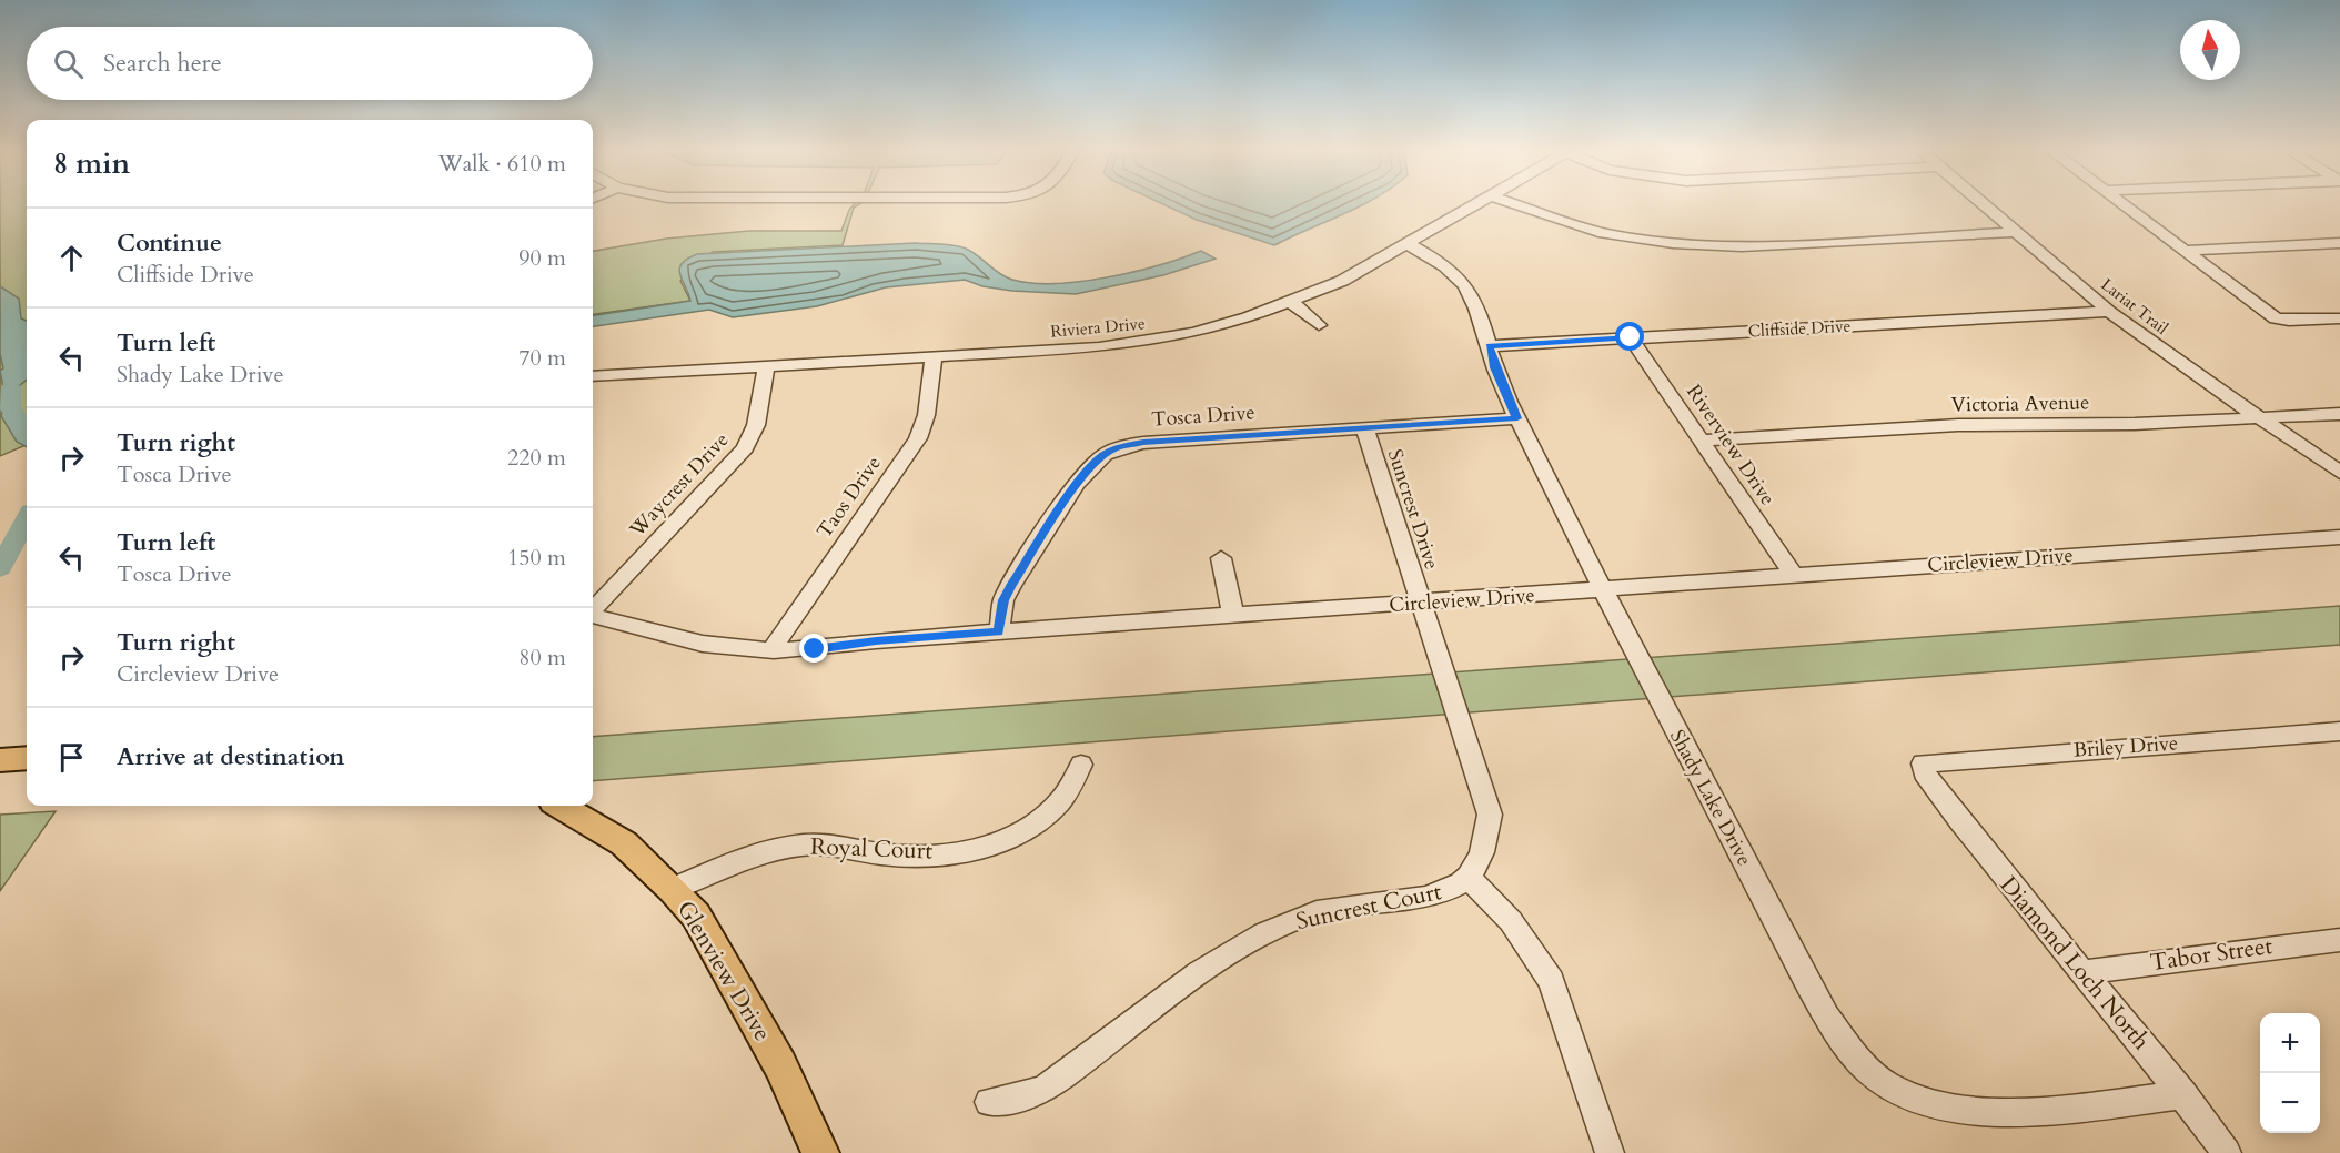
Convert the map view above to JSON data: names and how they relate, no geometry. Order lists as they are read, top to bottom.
{
  "streets": {
    "main road": ["Glenview Drive"],
    "street": [
      "Lariat Trail",
      "Riviera Drive",
      "Cliffside Drive",
      "Victoria Avenue",
      "Tosca Drive",
      "Riverview Drive",
      "Waycrest Drive",
      "Taos Drive",
      "Suncrest Drive",
      "Circleview Drive",
      "Briley Drive",
      "Shady Lake Drive",
      "Royal Court",
      "Suncrest Court",
      "Tabor Street",
      "Diamond Loch North"
    ]
  },
  "crossings": [
    ["Lariat Trail", "Cliffside Drive"],
    ["Lariat Trail", "Victoria Avenue"],
    ["Riviera Drive", "Waycrest Drive"],
    ["Riviera Drive", "Taos Drive"],
    ["Riviera Drive", "Shady Lake Drive"],
    ["Cliffside Drive", "Riverview Drive"],
    ["Cliffside Drive", "Shady Lake Drive"],
    ["Victoria Avenue", "Riverview Drive"],
    ["Tosca Drive", "Suncrest Drive"],
    ["Tosca Drive", "Circleview Drive"],
    ["Tosca Drive", "Shady Lake Drive"],
    ["Riverview Drive", "Circleview Drive"],
    ["Taos Drive", "Circleview Drive"],
    ["Suncrest Drive", "Circleview Drive"],
    ["Suncrest Drive", "Suncrest Court"],
    ["Circleview Drive", "Shady Lake Drive"],
    ["Circleview Drive", "Suncrest Court"],
    ["Briley Drive", "Diamond Loch North"],
    ["Shady Lake Drive", "Diamond Loch North"],
    ["Royal Court", "Glenview Drive"],
    ["Tabor Street", "Diamond Loch North"]
  ],
  "north": "top",
  "page": {
    "search": "Search here",
    "heading": ["8 min", "Walk · 610 m"],
    "list": [
      ["Continue", "Cliffside Drive", "90 m"],
      ["Turn left", "Shady Lake Drive", "70 m"],
      ["Turn right", "Tosca Drive", "220 m"],
      ["Turn left", "Tosca Drive", "150 m"],
      ["Turn right", "Circleview Drive", "80 m"],
      "Arrive at destination"
    ],
    "map_buttons": ["+", "−"]
  }
}
